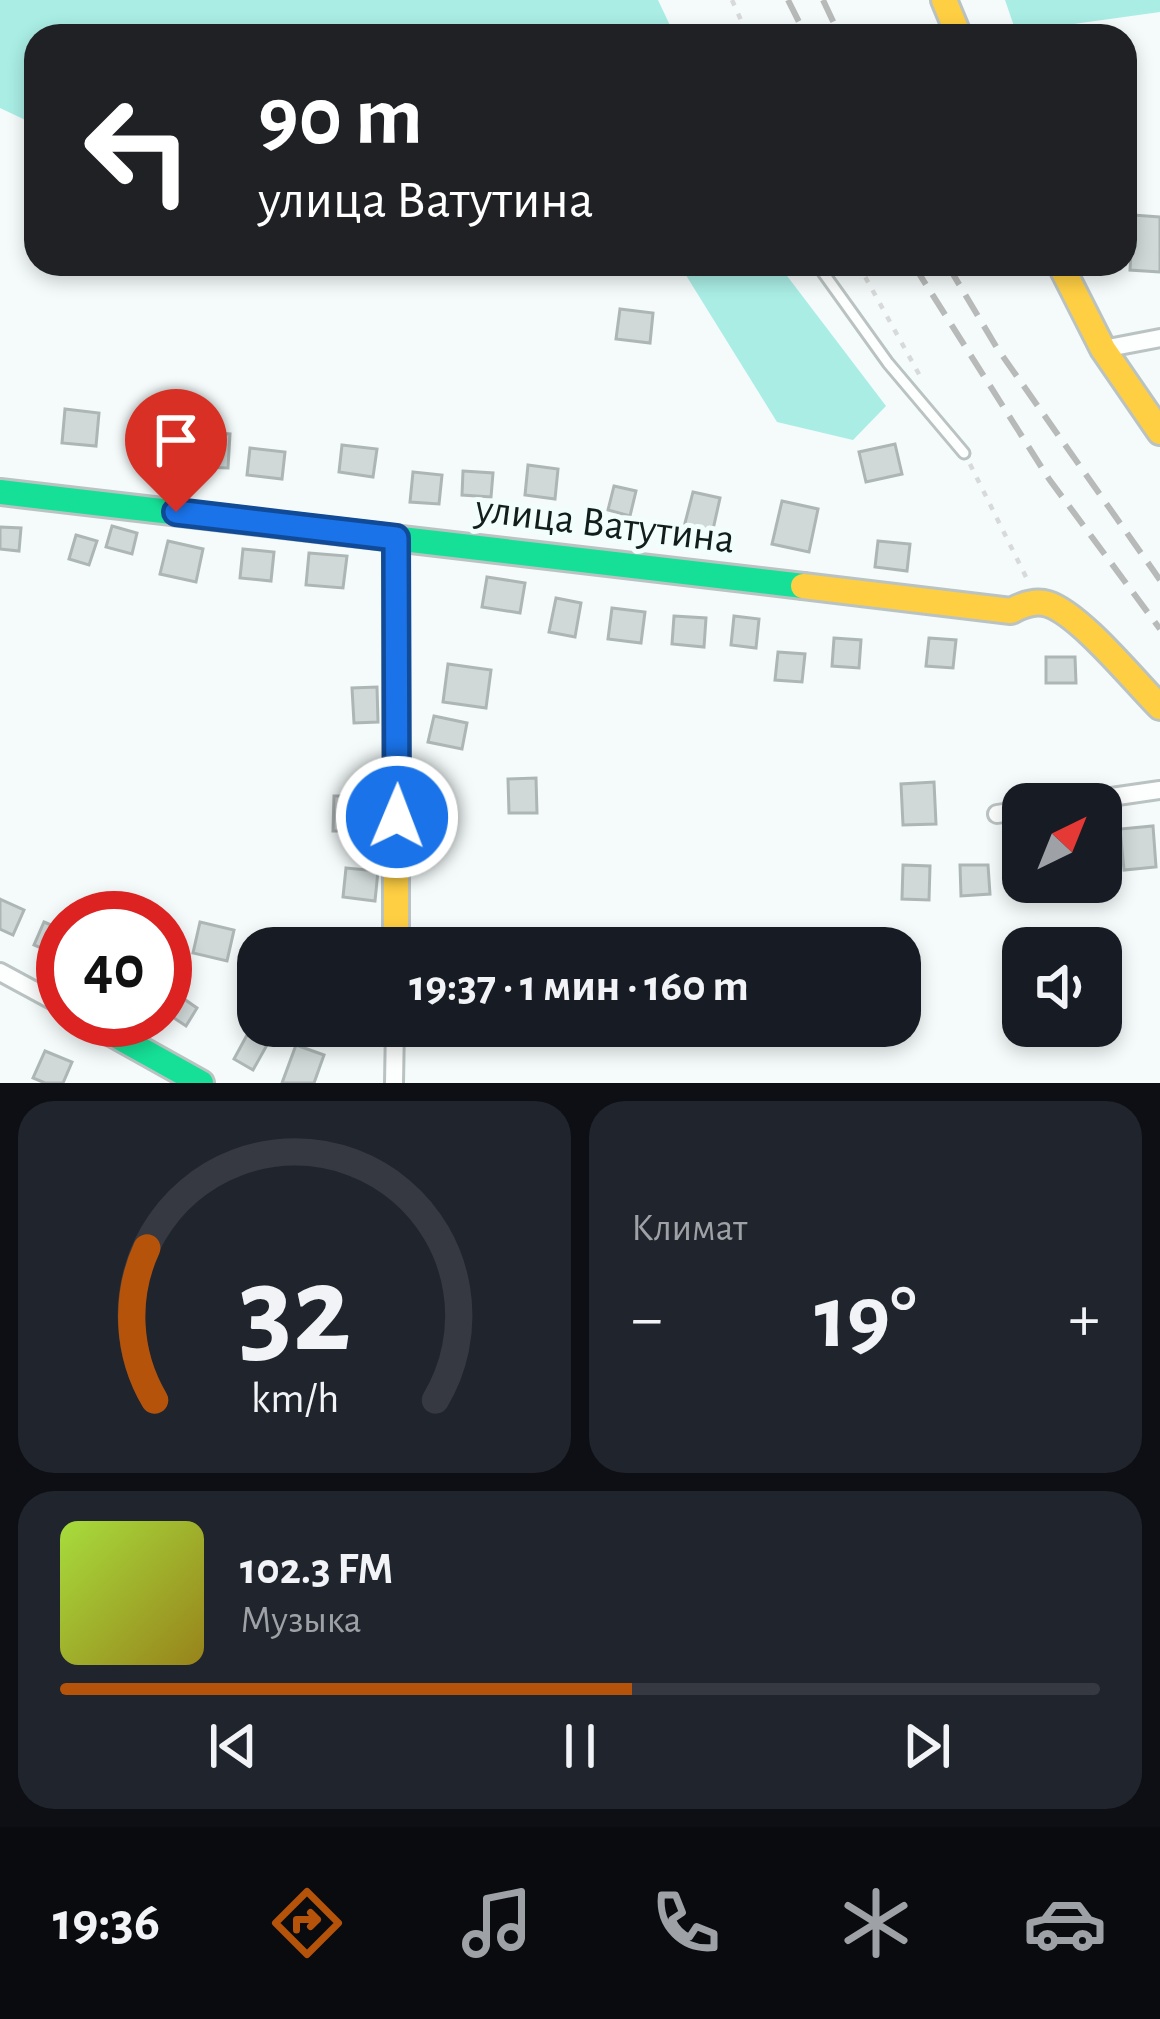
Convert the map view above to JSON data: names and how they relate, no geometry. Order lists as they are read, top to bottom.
{
  "streets": {
    "street": ["улица Ватутина"]
  },
  "north": "top right",
  "page": {
    "turn": ["90 m", "улица Ватутина"],
    "limit": "40",
    "trip": "19:37 · 1 мин · 160 m",
    "tile": "Климат",
    "heat": ["−", "19°", "+"],
    "song": ["102.3 FM", "Музыка"],
    "tabs": "19:36",
    "gauge": ["32", "km/h"]
  }
}
